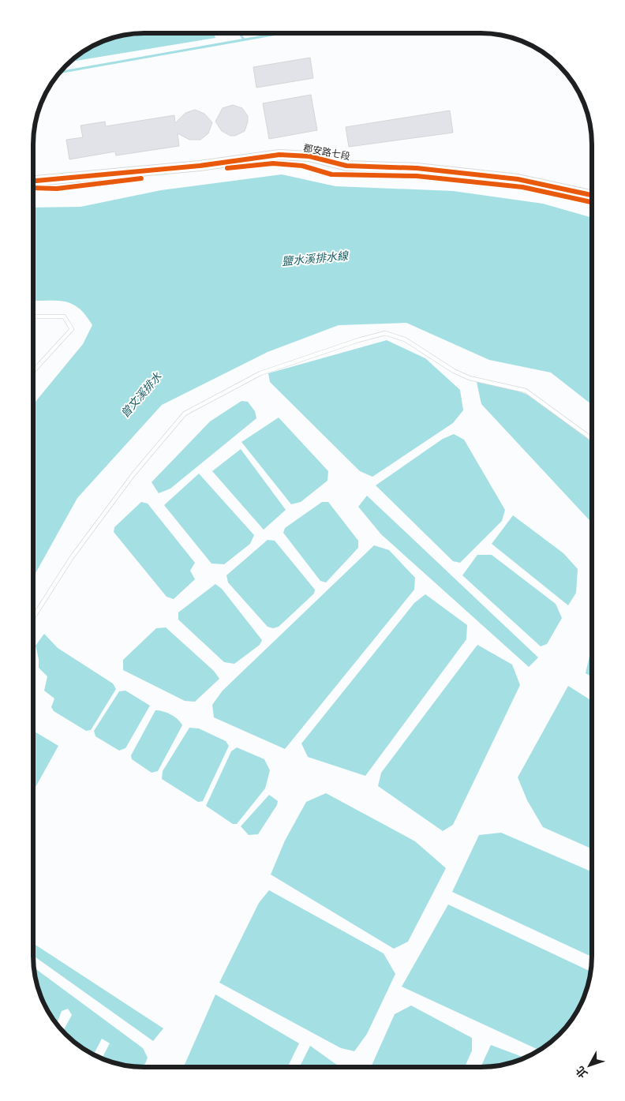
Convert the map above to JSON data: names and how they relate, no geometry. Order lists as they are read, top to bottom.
{
  "streets": {
    "street": ["郡安路七段"]
  },
  "water": ["鹽水溪排水線", "曾文溪排水"],
  "north": "bottom left"
}
